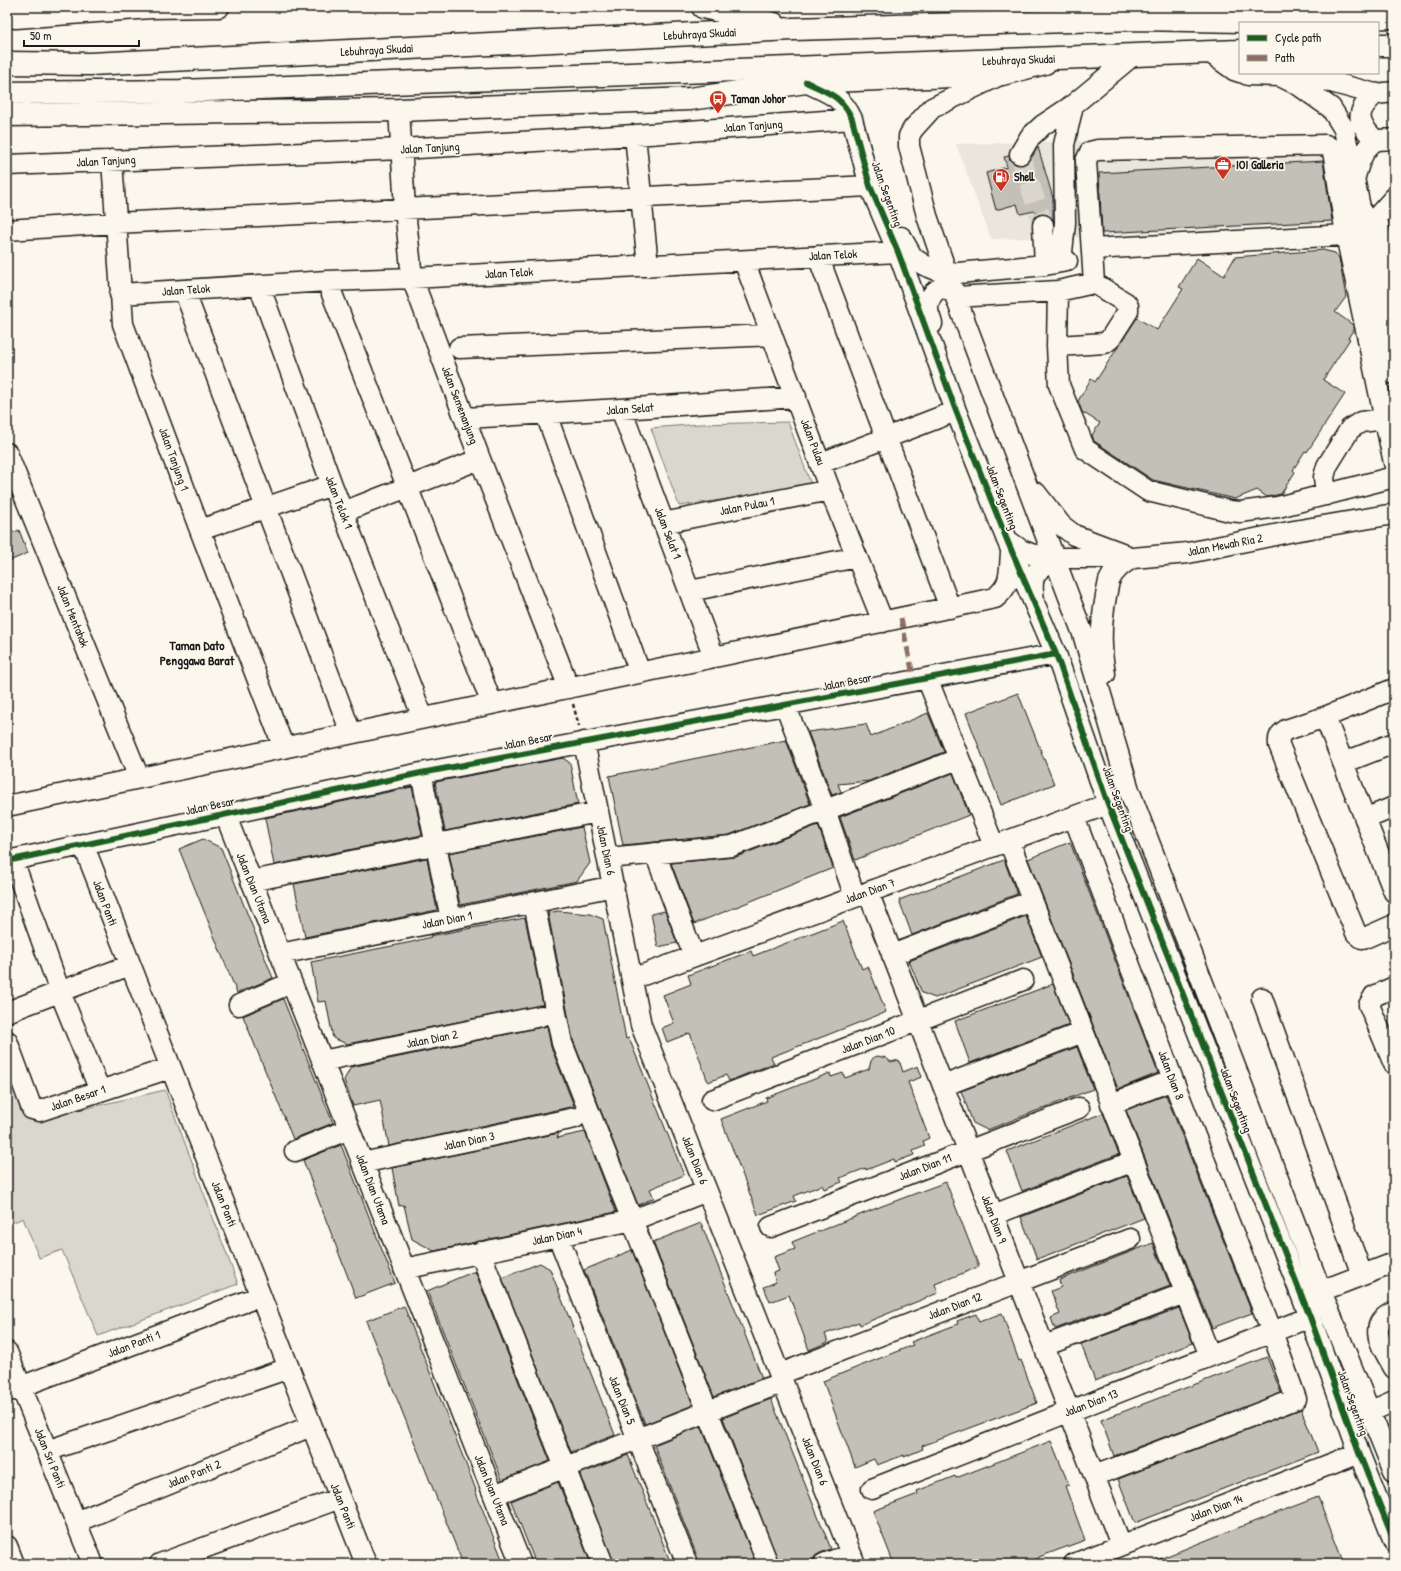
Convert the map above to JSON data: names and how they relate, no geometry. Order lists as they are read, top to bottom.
{
  "streets": {
    "main road": ["Lebuhraya Skudai"],
    "street": [
      "Jalan Tanjung",
      "Jalan Segenting",
      "Jalan Telok",
      "Jalan Semenanjung",
      "Jalan Selat",
      "Jalan Pulau",
      "Jalan Tanjung 1",
      "Jalan Telok 1",
      "Jalan Pulau 1",
      "Jalan Selat 1",
      "Jalan Mewah Ria 2",
      "Jalan Mentahak",
      "Jalan Besar",
      "Jalan Dian 6",
      "Jalan Dian Utama",
      "Jalan Dian 7",
      "Jalan Panti",
      "Jalan Dian 1",
      "Jalan Dian 2",
      "Jalan Dian 10",
      "Jalan Dian 8",
      "Jalan Besar 1",
      "Jalan Dian 3",
      "Jalan Dian 11",
      "Jalan Dian 9",
      "Jalan Dian 4",
      "Jalan Dian 12",
      "Jalan Panti 1",
      "Jalan Dian 5",
      "Jalan Dian 13",
      "Jalan Sri Panti",
      "Jalan Panti 2",
      "Jalan Dian 14"
    ]
  },
  "crossings": [
    ["Jalan Tanjung", "Jalan Segenting"],
    ["Jalan Tanjung", "Jalan Semenanjung"],
    ["Jalan Tanjung", "Jalan Tanjung 1"],
    ["Jalan Segenting", "Jalan Telok"],
    ["Jalan Segenting", "Jalan Mewah Ria 2"],
    ["Jalan Segenting", "Jalan Besar"],
    ["Jalan Segenting", "Jalan Dian 7"],
    ["Jalan Segenting", "Jalan Dian 13"],
    ["Jalan Segenting", "Jalan Dian 14"],
    ["Jalan Telok", "Jalan Semenanjung"],
    ["Jalan Telok", "Jalan Pulau"],
    ["Jalan Telok", "Jalan Tanjung 1"],
    ["Jalan Telok", "Jalan Telok 1"],
    ["Jalan Semenanjung", "Jalan Selat"],
    ["Jalan Selat", "Jalan Pulau"],
    ["Jalan Selat", "Jalan Selat 1"],
    ["Jalan Pulau", "Jalan Pulau 1"],
    ["Jalan Pulau 1", "Jalan Selat 1"],
    ["Jalan Besar", "Jalan Dian 6"],
    ["Jalan Besar", "Jalan Dian Utama"],
    ["Jalan Besar", "Jalan Panti"],
    ["Jalan Besar", "Jalan Dian 9"],
    ["Jalan Dian 6", "Jalan Dian 7"],
    ["Jalan Dian 6", "Jalan Dian 1"],
    ["Jalan Dian 6", "Jalan Dian 4"],
    ["Jalan Dian 6", "Jalan Dian 12"],
    ["Jalan Dian Utama", "Jalan Dian 1"],
    ["Jalan Dian Utama", "Jalan Dian 2"],
    ["Jalan Dian Utama", "Jalan Dian 3"],
    ["Jalan Dian Utama", "Jalan Dian 4"],
    ["Jalan Dian Utama", "Jalan Dian 12"],
    ["Jalan Dian 7", "Jalan Dian 8"],
    ["Jalan Dian 7", "Jalan Dian 9"],
    ["Jalan Panti", "Jalan Besar 1"],
    ["Jalan Panti", "Jalan Panti 1"],
    ["Jalan Panti", "Jalan Panti 2"],
    ["Jalan Dian 10", "Jalan Dian 9"],
    ["Jalan Dian 8", "Jalan Dian 9"],
    ["Jalan Dian 8", "Jalan Dian 13"],
    ["Jalan Dian 11", "Jalan Dian 9"],
    ["Jalan Dian 9", "Jalan Dian 12"],
    ["Jalan Dian 9", "Jalan Dian 13"],
    ["Jalan Dian 9", "Jalan Dian 14"],
    ["Jalan Dian 4", "Jalan Dian 5"],
    ["Jalan Dian 12", "Jalan Dian 5"],
    ["Jalan Panti 1", "Jalan Sri Panti"],
    ["Jalan Sri Panti", "Jalan Panti 2"]
  ],
  "districts": ["Taman Dato Penggawa Barat"],
  "places": {
    "bus stop": ["Taman Johor"],
    "office": ["IOI Galleria"],
    "fuel station": ["Shell"]
  },
  "legend": ["Cycle path", "Path"],
  "scale_bar": "50 m"
}
